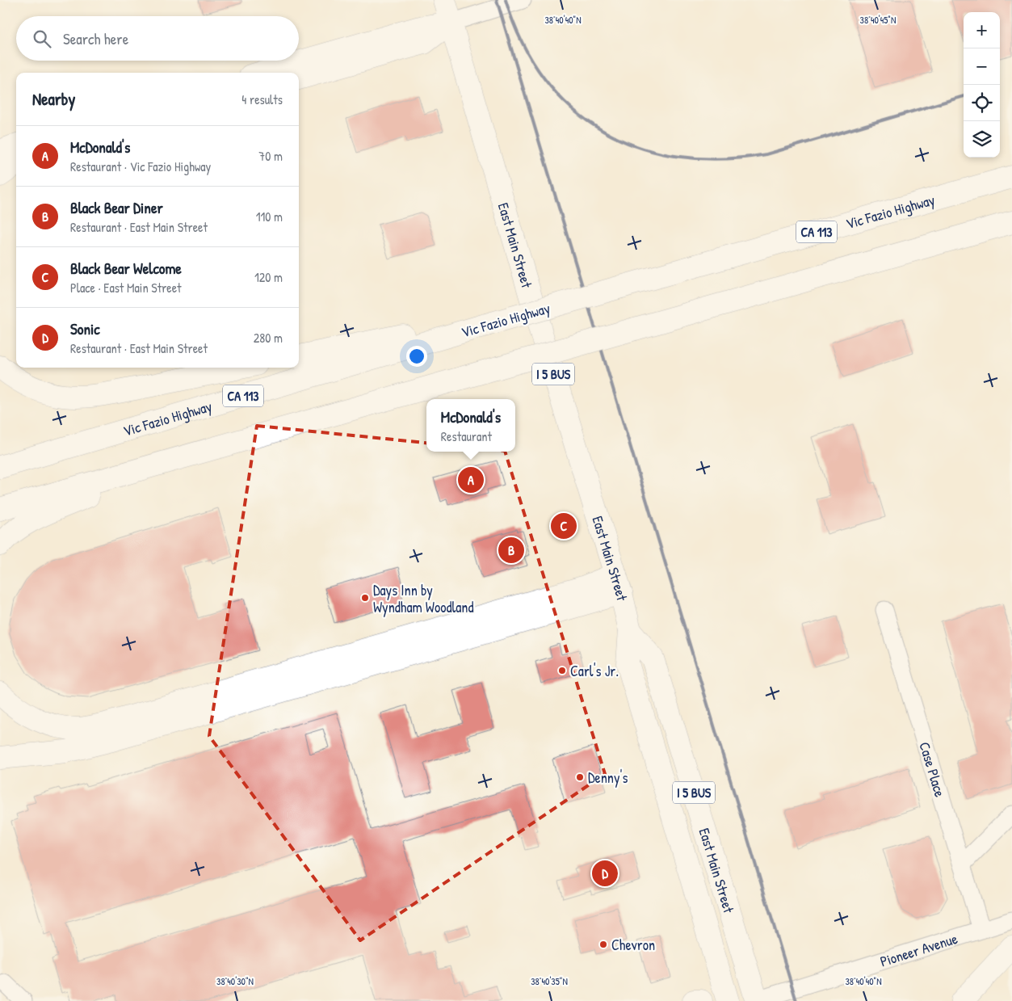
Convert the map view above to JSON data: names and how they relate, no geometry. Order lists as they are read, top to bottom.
{
  "streets": {
    "main road": [
      "Vic Fazio Highway",
      "CA 113",
      "East Main Street",
      "I 5 BUS"
    ],
    "street": ["Case Place", "Pioneer Avenue"]
  },
  "crossings": [
    ["East Main Street", "Pioneer Avenue"],
    ["Case Place", "Pioneer Avenue"]
  ],
  "places": [
    "Days Inn by Wyndham Woodland",
    "Carl's Jr.",
    "Denny's",
    "Chevron"
  ],
  "page": {
    "map_buttons": ["+", "−"],
    "search": "Search here",
    "heading": ["Nearby", "4 results"],
    "list": [
      {
        "mark": "A",
        "name": "McDonald's",
        "note": "Restaurant · Vic Fazio Highway",
        "value": "70 m"
      },
      {
        "mark": "B",
        "name": "Black Bear Diner",
        "note": "Restaurant · East Main Street",
        "value": "110 m"
      },
      {
        "mark": "C",
        "name": "Black Bear Welcome",
        "note": "Place · East Main Street",
        "value": "120 m"
      },
      {
        "mark": "D",
        "name": "Sonic",
        "note": "Restaurant · East Main Street",
        "value": "280 m"
      }
    ],
    "popup": ["McDonald's", "Restaurant"],
    "pins": [
      "A",
      "C",
      "B",
      "D"
    ]
  },
  "coordinates": [
    "38°40'40\"N",
    "38°40'45\"N",
    "38°40'30\"N",
    "38°40'35\"N"
  ]
}
